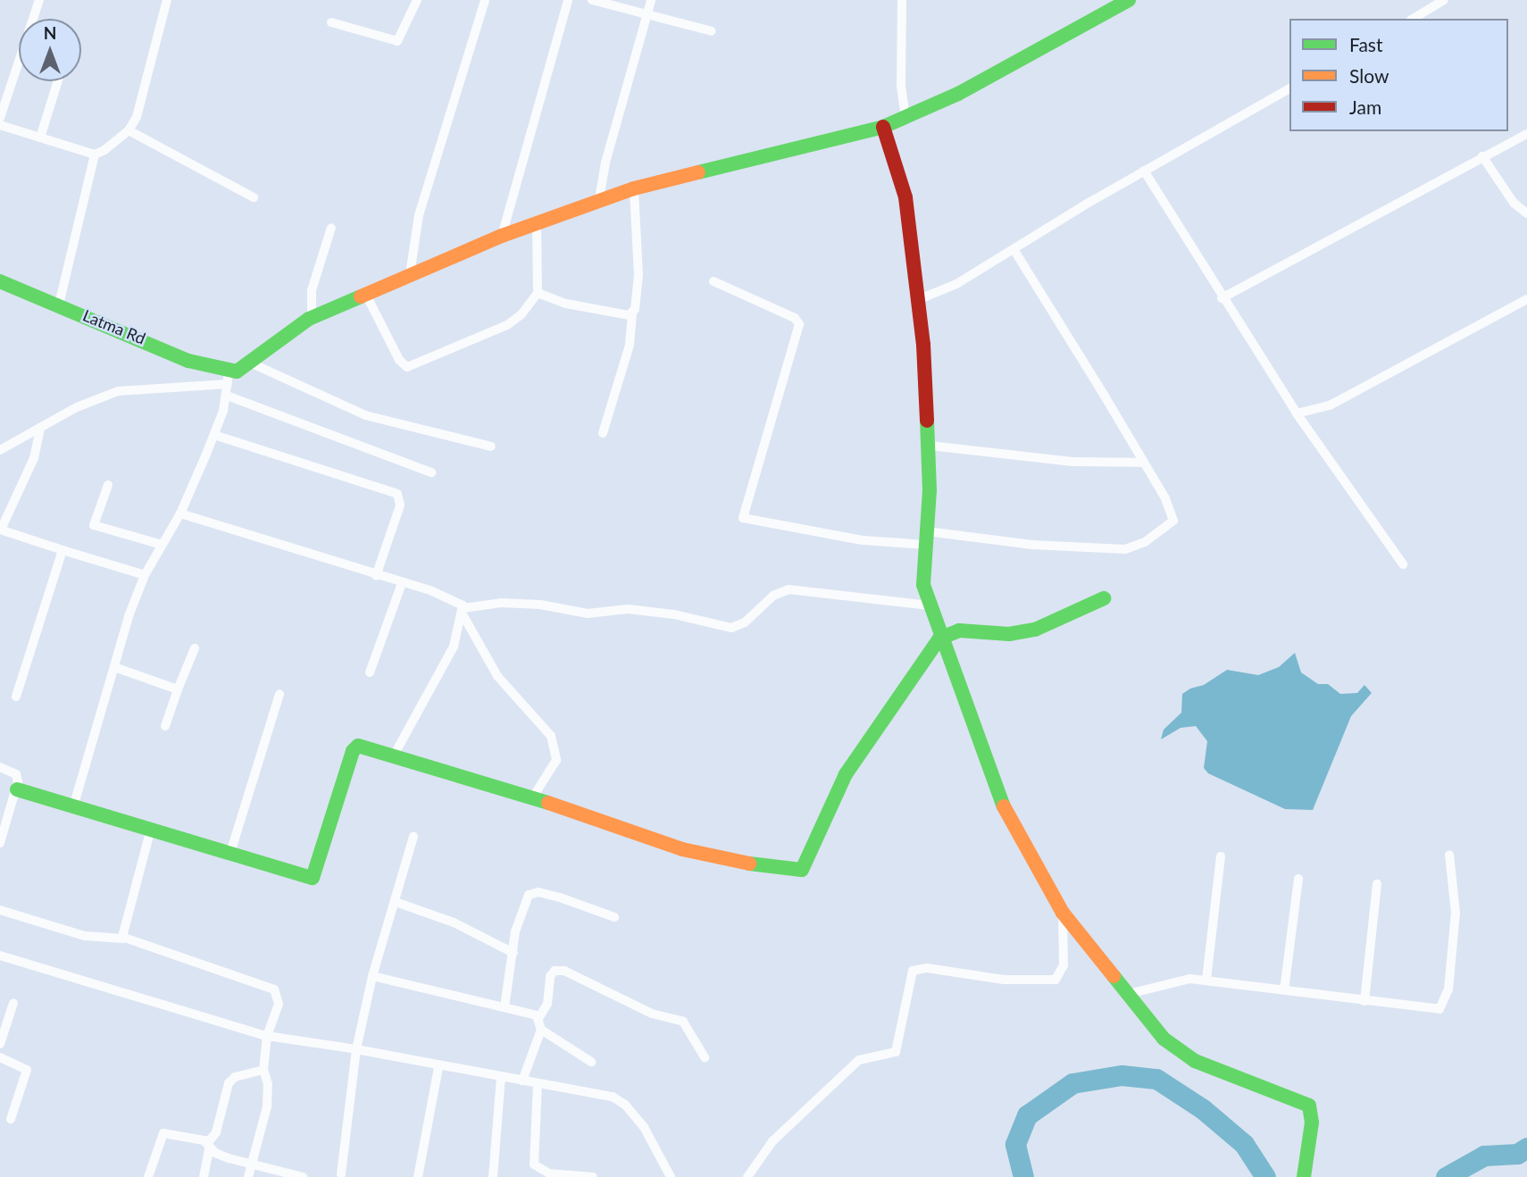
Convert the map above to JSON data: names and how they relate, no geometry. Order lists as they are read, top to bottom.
{
  "streets": {
    "street": ["Latma Rd"]
  },
  "legend": ["Fast", "Slow", "Jam"],
  "north": "top"
}
